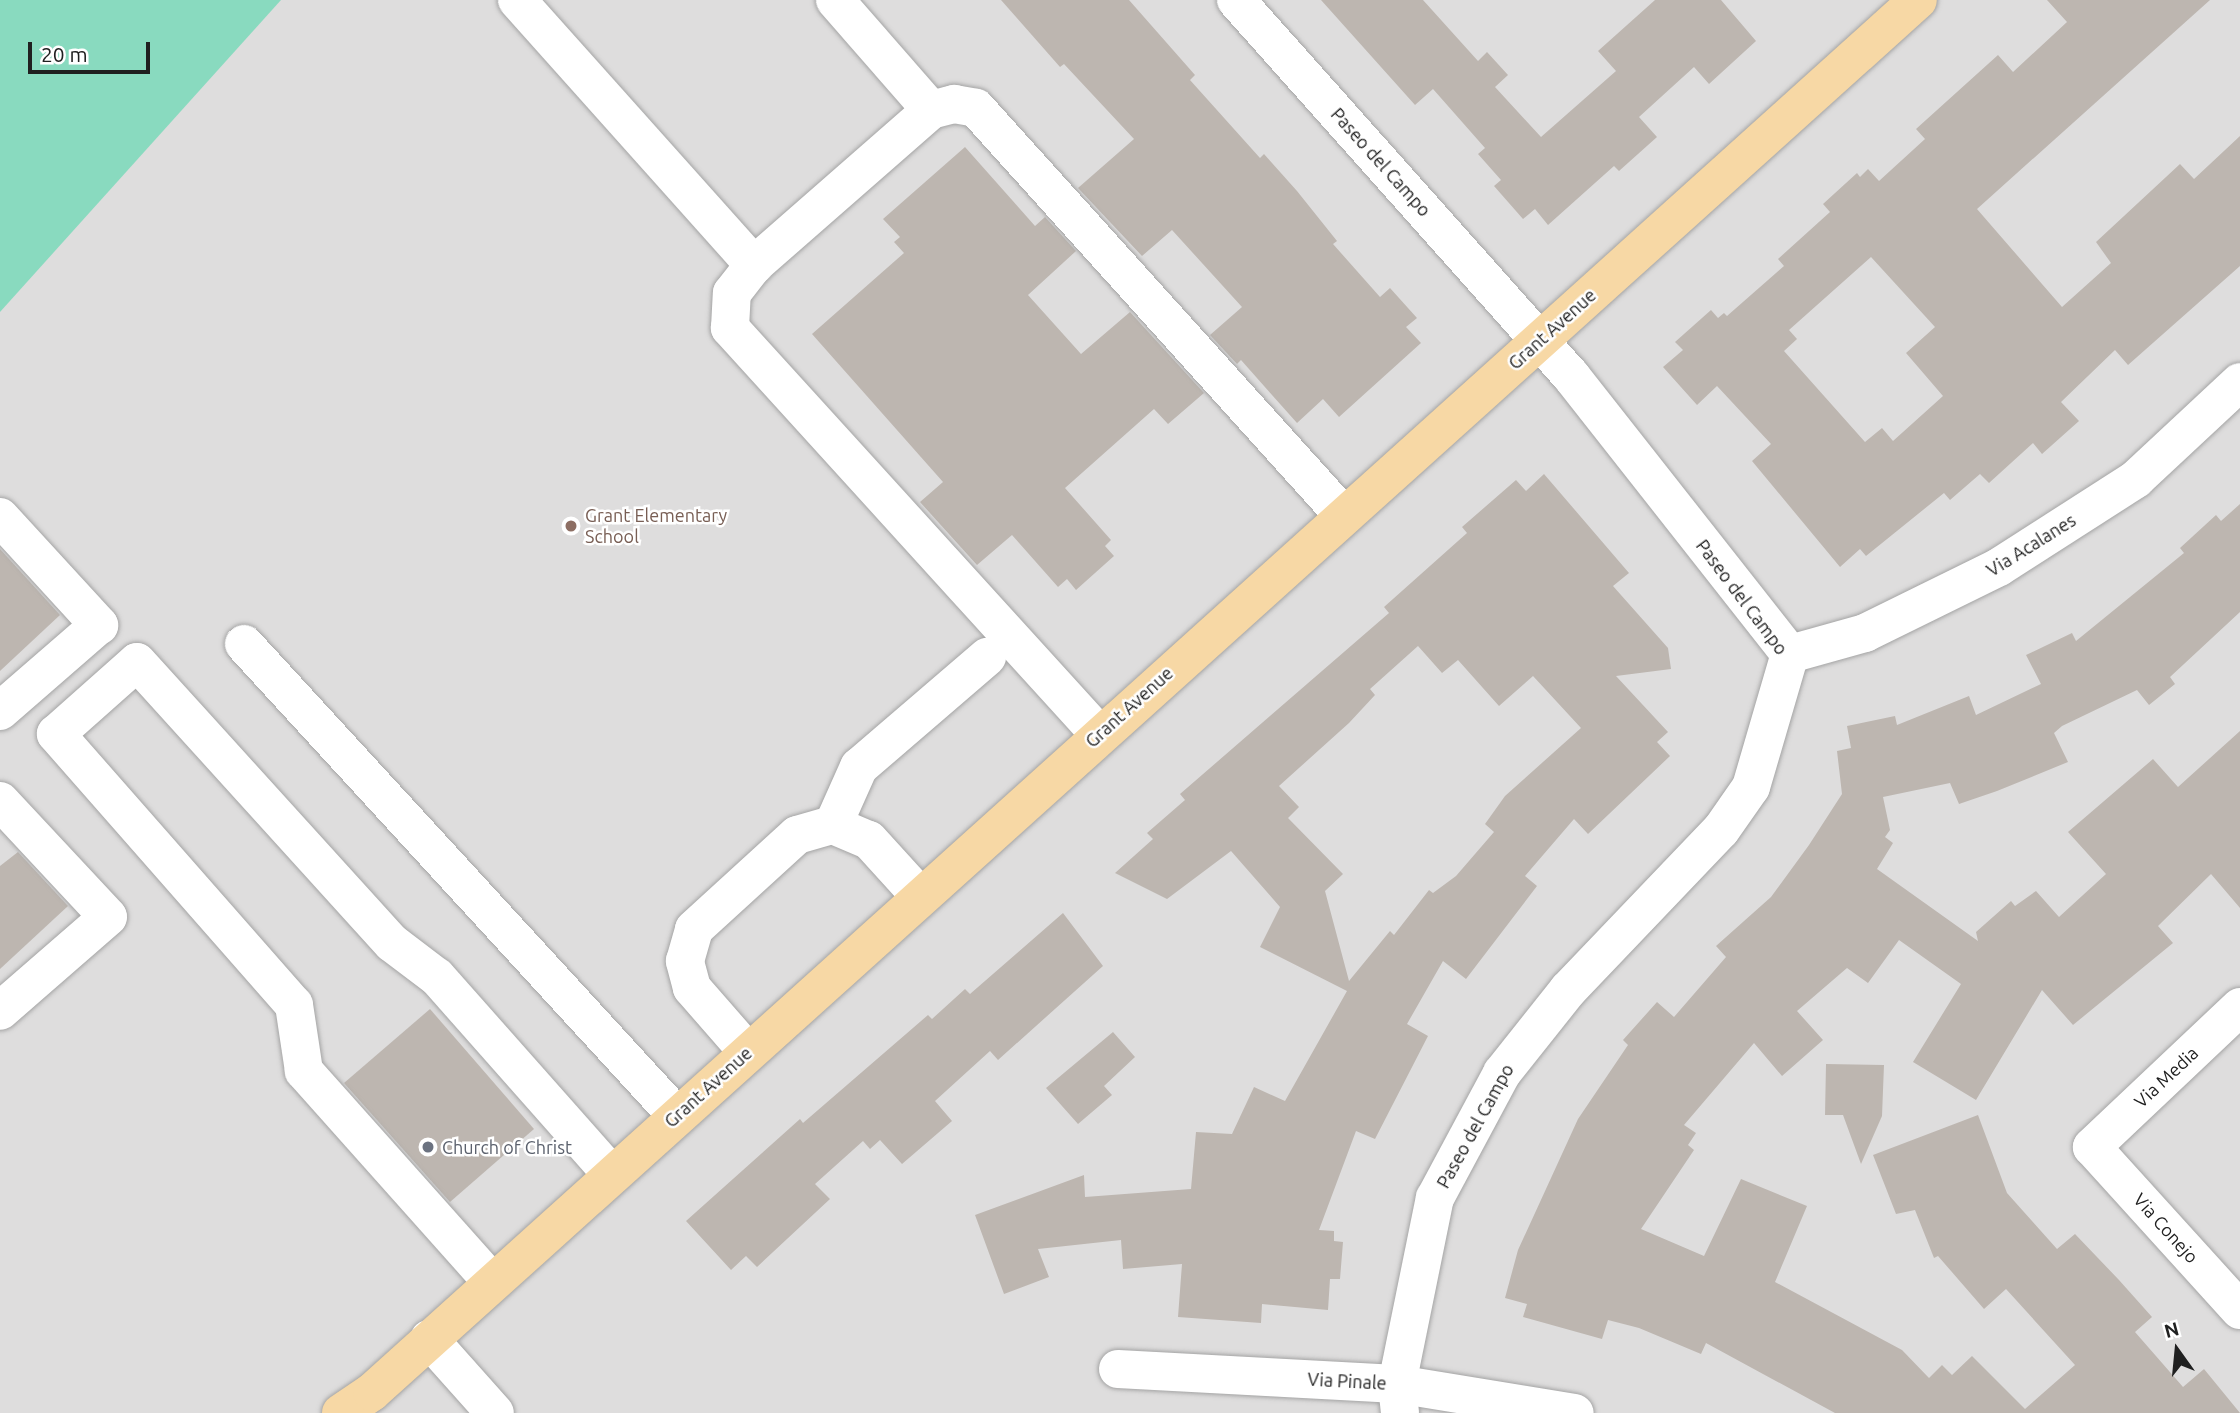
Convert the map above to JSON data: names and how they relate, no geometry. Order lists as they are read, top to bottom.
{
  "streets": {
    "main road": ["Grant Avenue"],
    "street": [
      "Paseo del Campo",
      "Via Acalanes",
      "Via Media",
      "Via Conejo",
      "Via Pinale"
    ]
  },
  "crossings": [
    ["Paseo del Campo", "Grant Avenue"],
    ["Paseo del Campo", "Via Acalanes"],
    ["Paseo del Campo", "Via Pinale"],
    ["Via Media", "Via Conejo"]
  ],
  "places": ["Grant Elementary School", "Church of Christ"],
  "scale_bar": "20 m",
  "north": "top"
}
